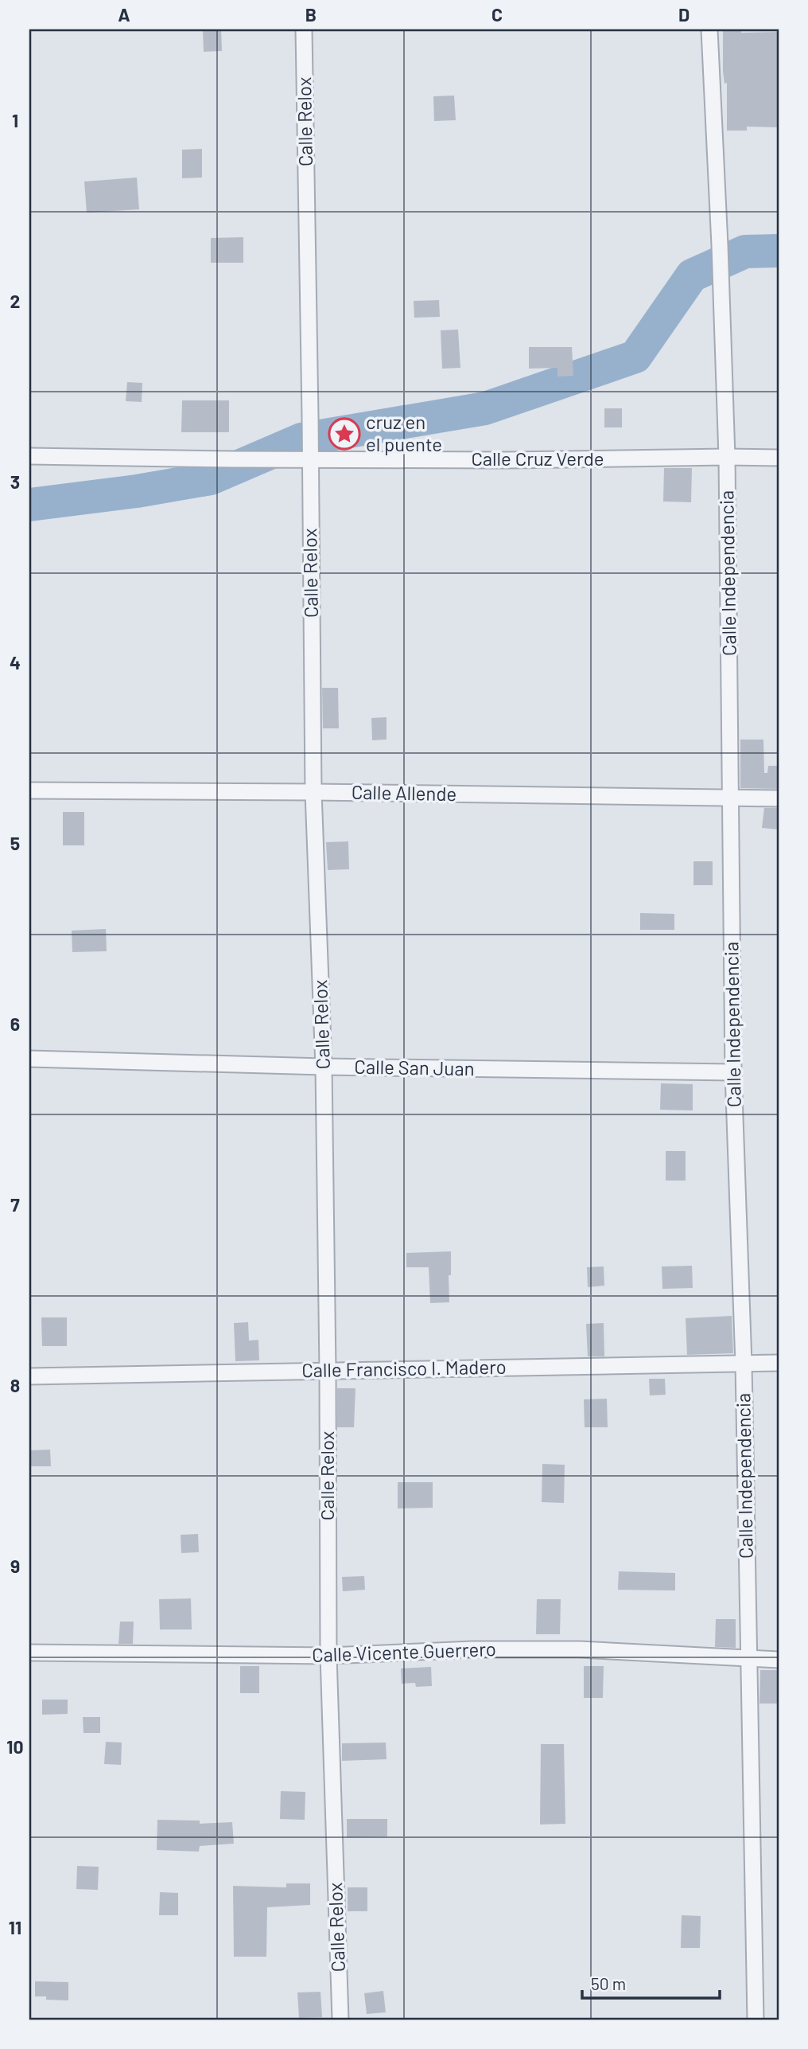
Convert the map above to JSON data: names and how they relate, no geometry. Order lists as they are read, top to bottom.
{
  "streets": {
    "street": [
      "Calle Relox",
      "Calle Cruz Verde",
      "Calle Independencia",
      "Calle Allende",
      "Calle San Juan",
      "Calle Francisco I. Madero",
      "Calle Vicente Guerrero"
    ]
  },
  "crossings": [
    ["Calle Relox", "Calle Cruz Verde"],
    ["Calle Relox", "Calle Allende"],
    ["Calle Relox", "Calle San Juan"],
    ["Calle Relox", "Calle Francisco I. Madero"],
    ["Calle Relox", "Calle Vicente Guerrero"],
    ["Calle Cruz Verde", "Calle Independencia"],
    ["Calle Independencia", "Calle Allende"],
    ["Calle Independencia", "Calle San Juan"],
    ["Calle Independencia", "Calle Francisco I. Madero"],
    ["Calle Independencia", "Calle Vicente Guerrero"]
  ],
  "places": {
    "place": ["cruz en el puente"]
  },
  "scale_bar": "50 m",
  "grid": {
    "columns": [
      "A",
      "B",
      "C",
      "D"
    ],
    "rows": [
      "1",
      "2",
      "3",
      "4",
      "5",
      "6",
      "7",
      "8",
      "9",
      "10",
      "11"
    ]
  }
}
